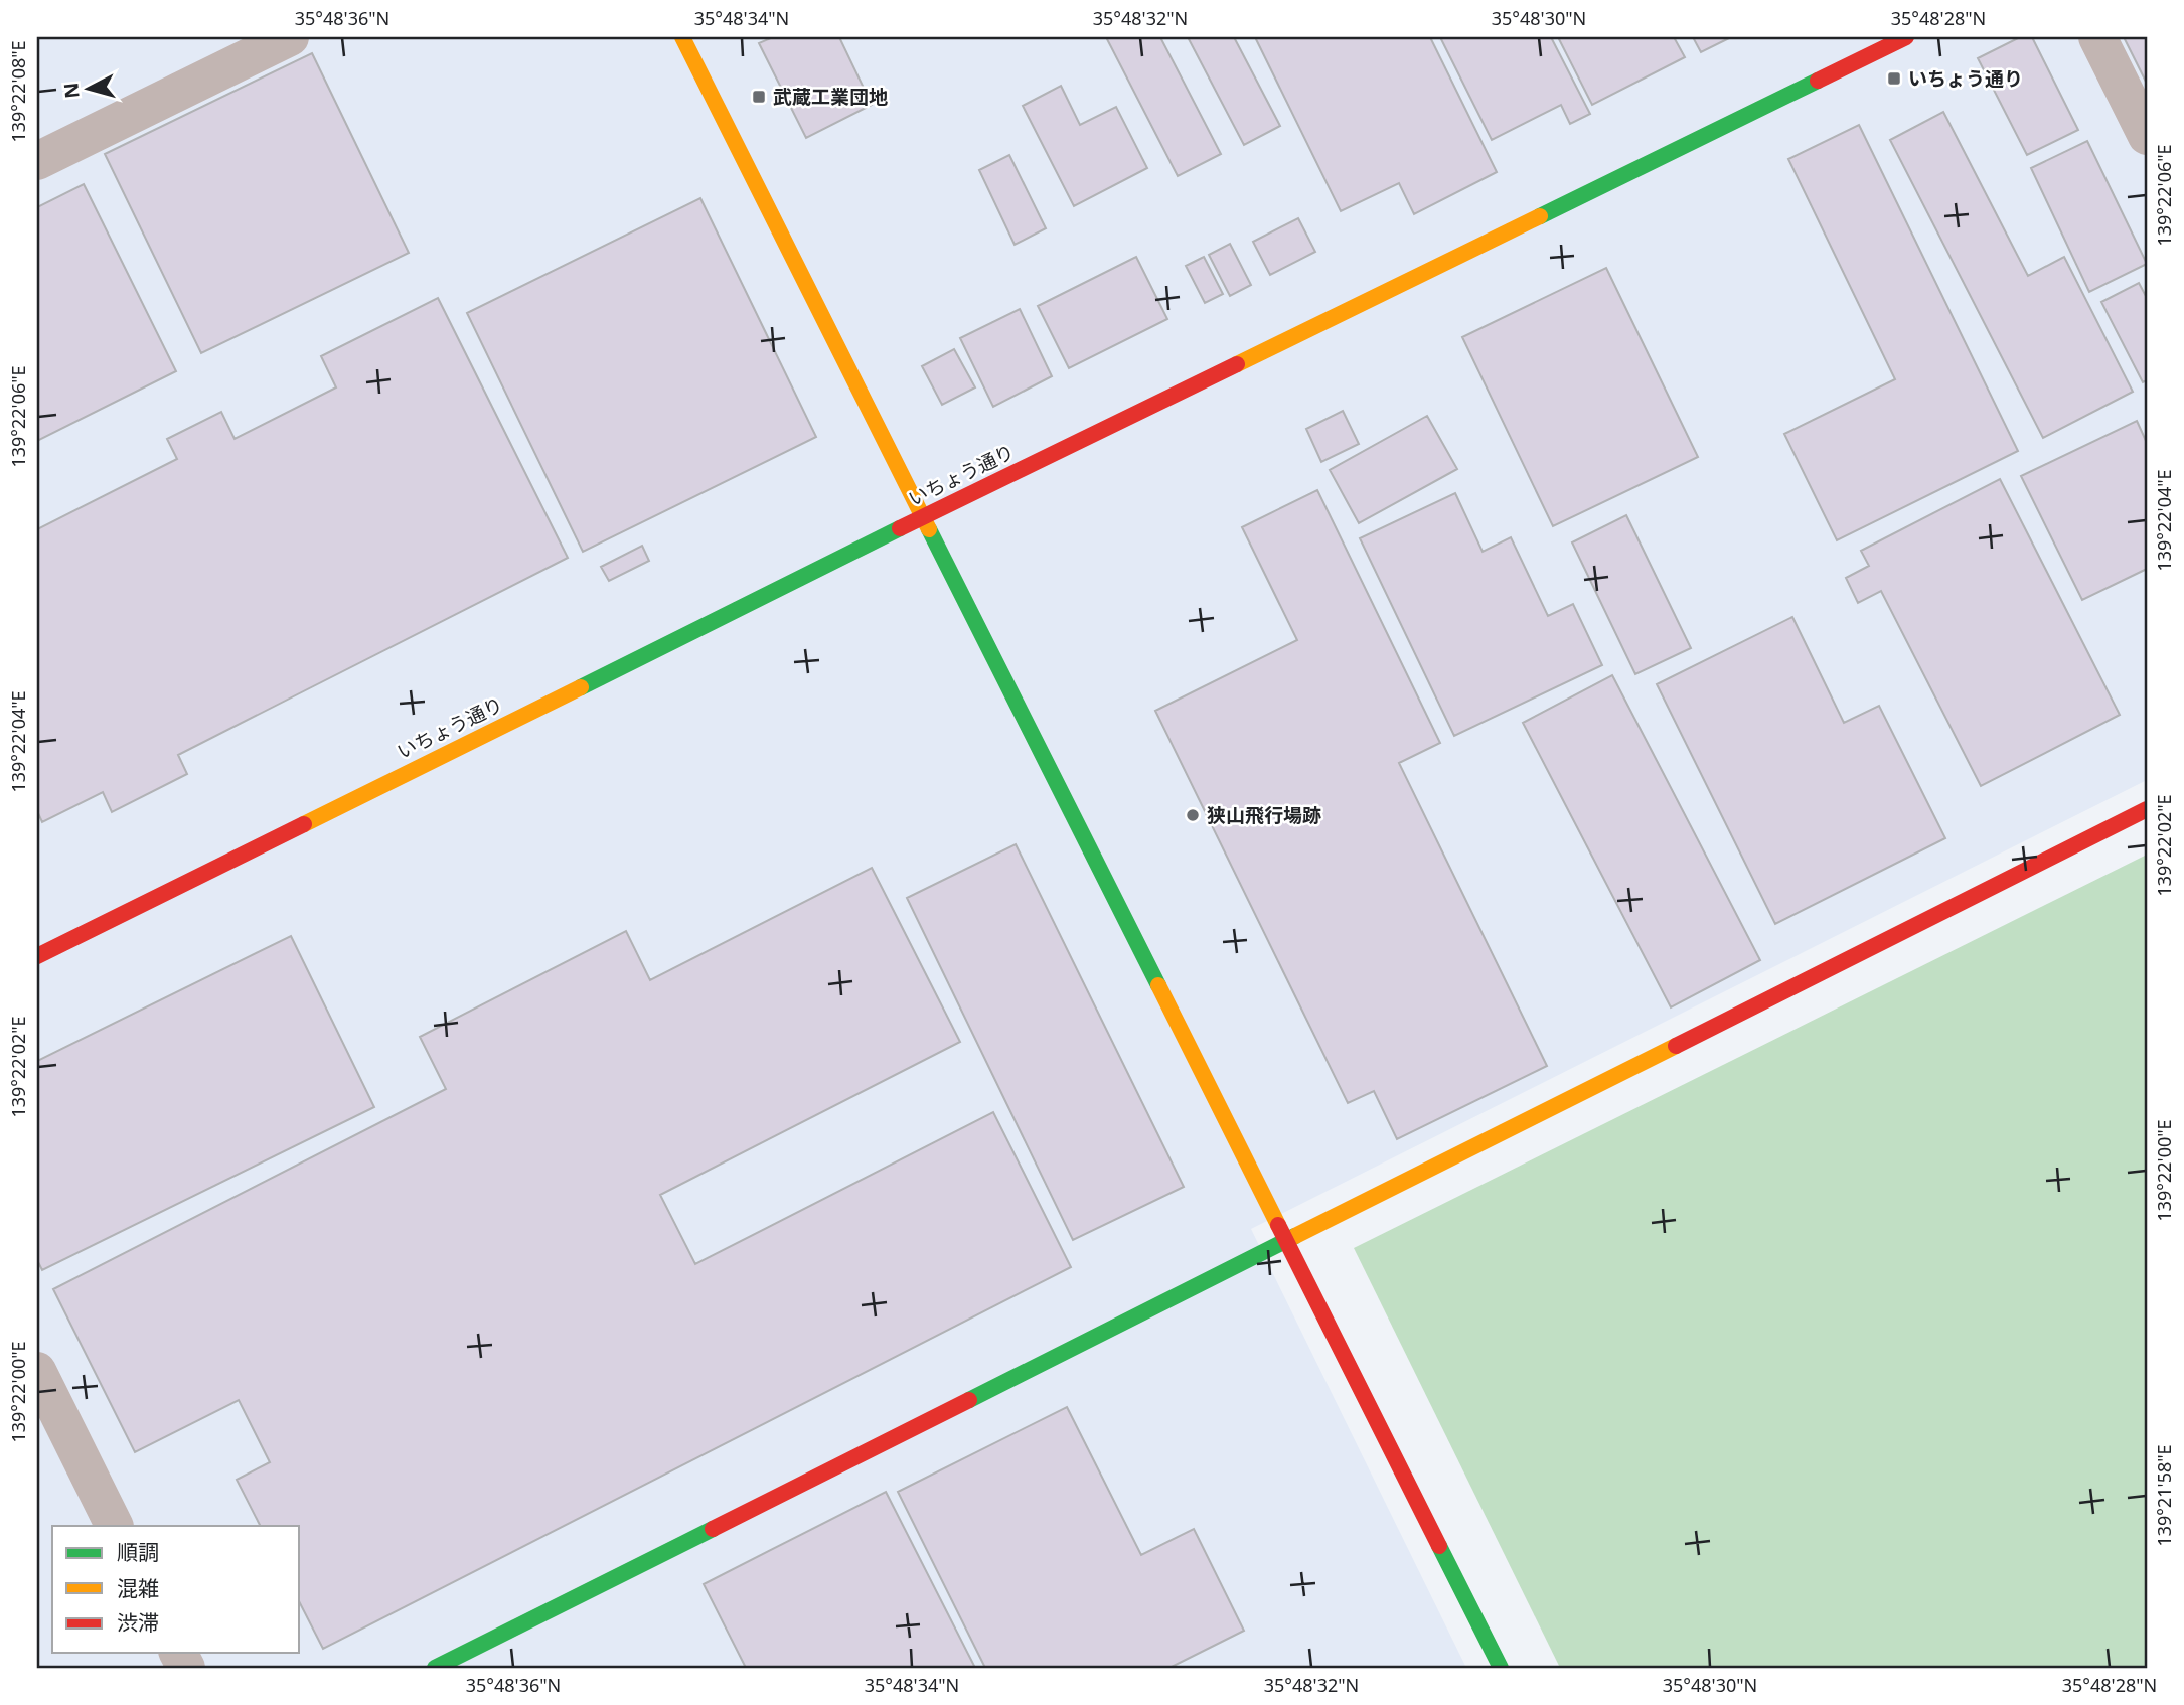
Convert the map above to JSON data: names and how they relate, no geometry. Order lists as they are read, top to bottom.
{
  "streets": {
    "street": ["いちょう通り"]
  },
  "places": {
    "transit": ["いちょう通り", "武蔵工業団地"],
    "other": ["狭山飛行場跡"]
  },
  "legend": ["順調", "混雑", "渋滞"],
  "north": "left",
  "coordinates": [
    "35°48'36\"N",
    "35°48'34\"N",
    "35°48'32\"N",
    "35°48'30\"N",
    "35°48'28\"N",
    "139°22'08\"E",
    "139°22'06\"E",
    "139°22'04\"E",
    "139°22'02\"E",
    "139°22'00\"E",
    "139°21'58\"E"
  ]
}
